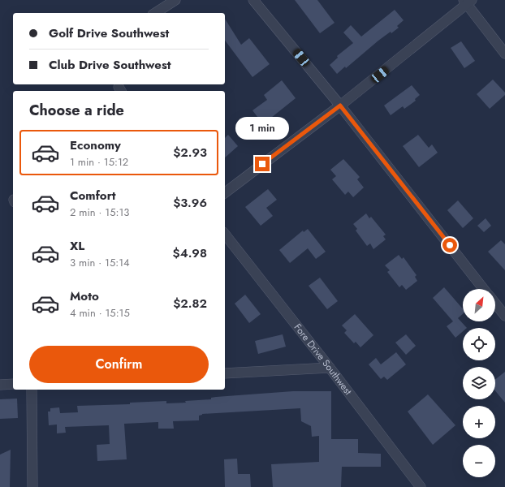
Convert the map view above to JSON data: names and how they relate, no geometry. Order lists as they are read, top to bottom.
{
  "streets": {
    "street": ["Fore Drive Southwest"]
  },
  "north": "top right",
  "page": {
    "banner": ["Golf Drive Southwest", "Club Drive Southwest"],
    "heading": "Choose a ride",
    "bubble": "1 min",
    "list": [
      {
        "name": "Economy",
        "note": "1 min · 15:12",
        "value": "$2.93"
      },
      {
        "name": "Comfort",
        "note": "2 min · 15:13",
        "value": "$3.96"
      },
      {
        "name": "XL",
        "note": "3 min · 15:14",
        "value": "$4.98"
      },
      {
        "name": "Moto",
        "note": "4 min · 15:15",
        "value": "$2.82"
      }
    ],
    "map_buttons": ["+", "−"],
    "buttons": "Confirm"
  }
}
